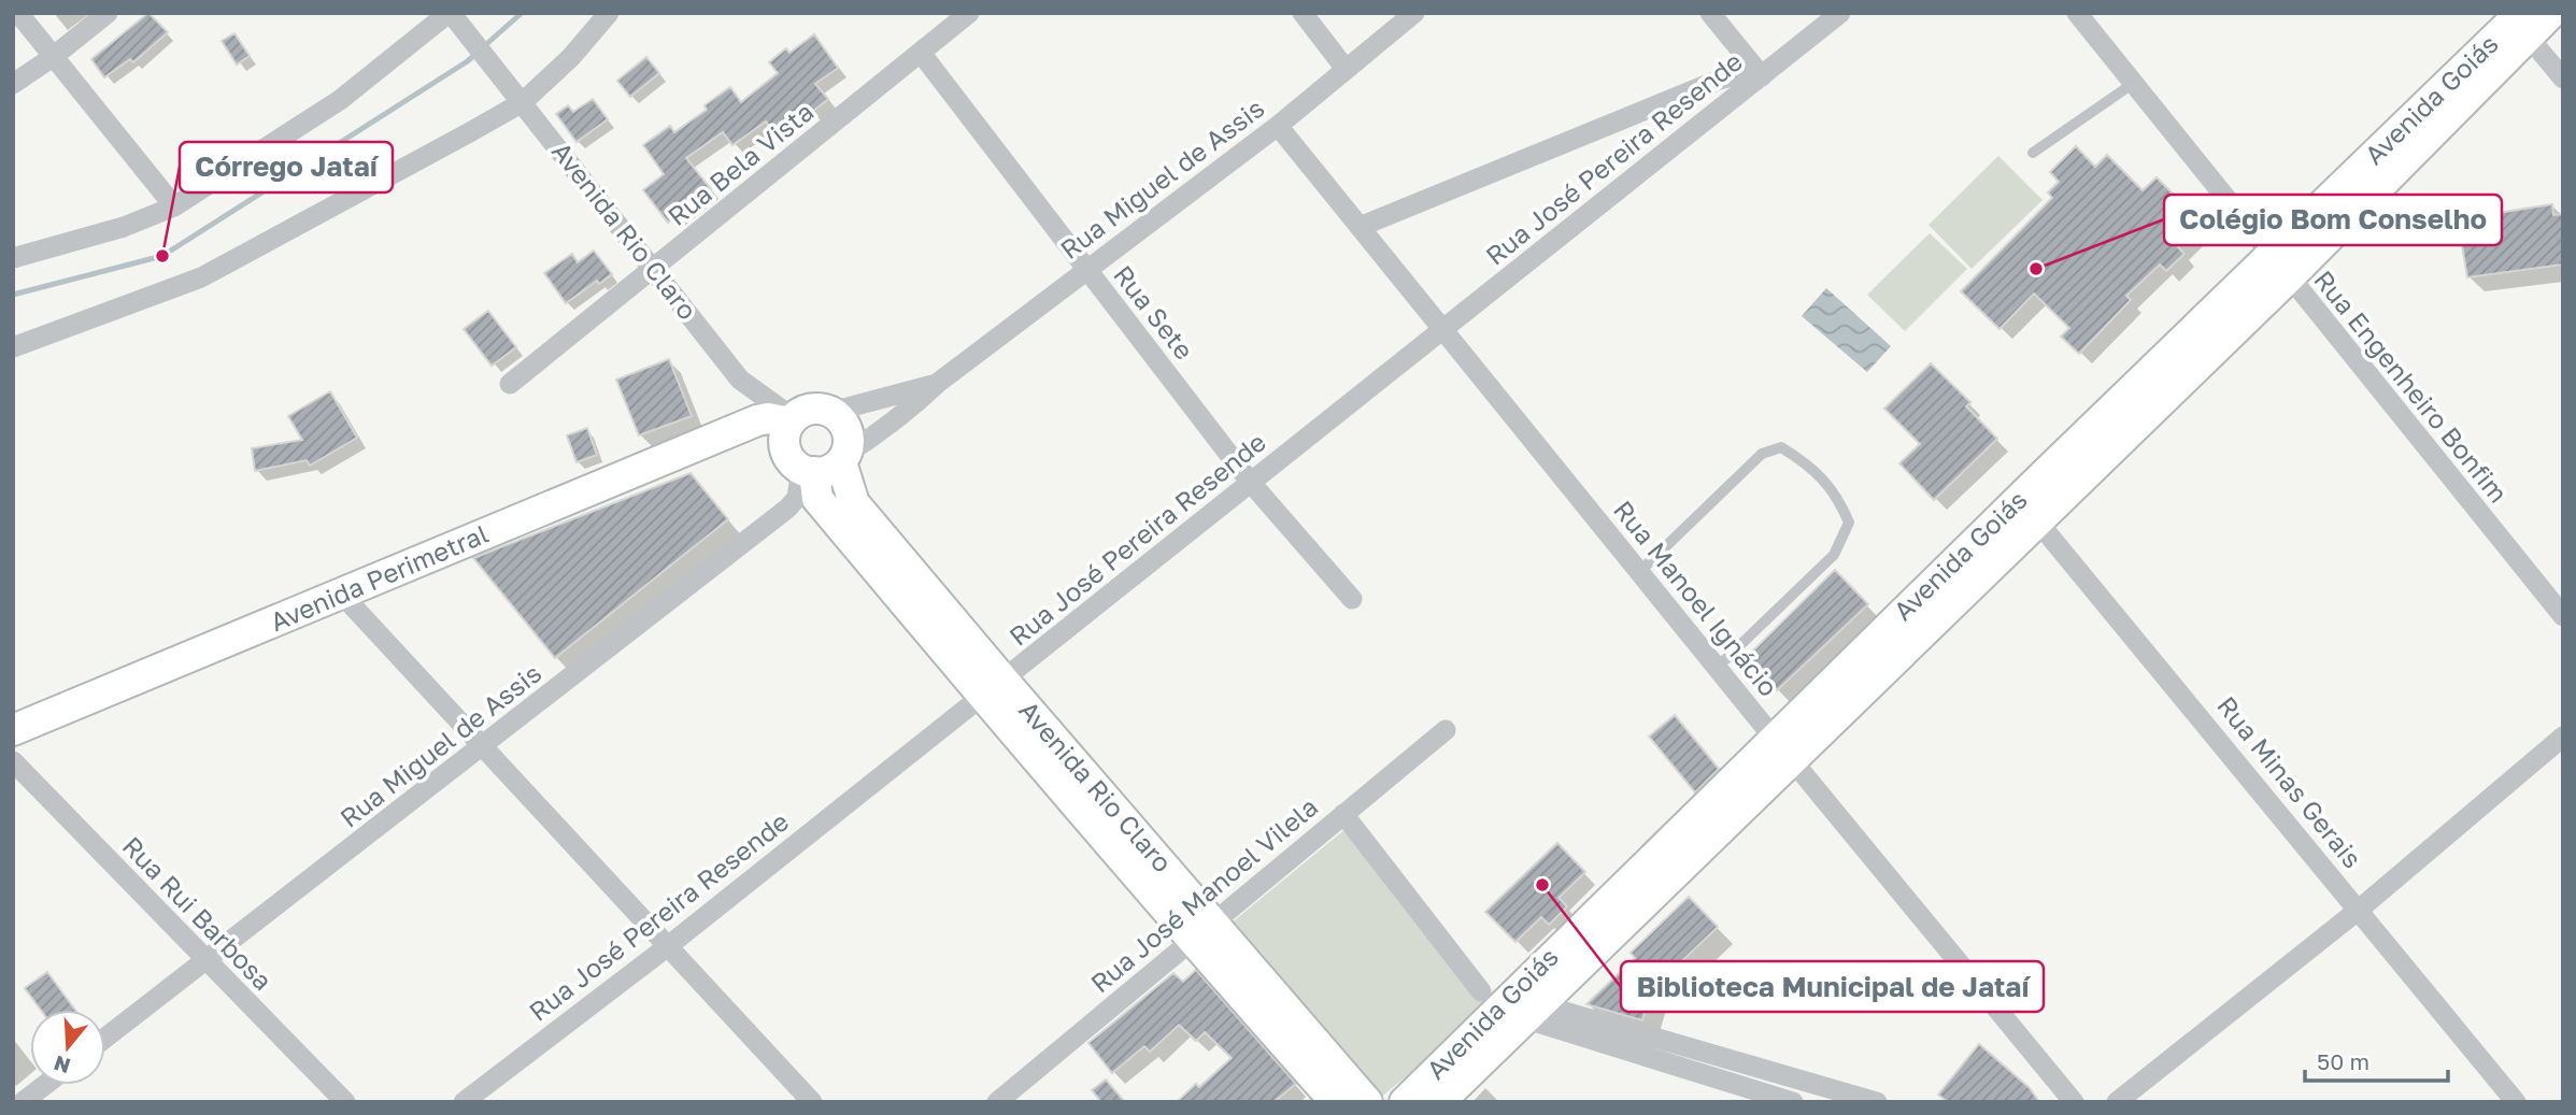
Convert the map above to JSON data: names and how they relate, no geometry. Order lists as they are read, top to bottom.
{
  "streets": {
    "main road": ["Avenida Goiás", "Avenida Rio Claro", "Avenida Perimetral"],
    "street": [
      "Rua José Pereira Resende",
      "Rua Bela Vista",
      "Rua Miguel de Assis",
      "Rua Sete",
      "Rua Engenheiro Bonfim",
      "Rua Manoel Ignácio",
      "Rua Minas Gerais",
      "Rua José Manoel Vilela",
      "Rua Rui Barbosa"
    ]
  },
  "crossings": [
    ["Avenida Goiás", "Rua Engenheiro Bonfim"],
    ["Avenida Goiás", "Rua Manoel Ignácio"],
    ["Avenida Goiás", "Rua Minas Gerais"],
    ["Rua José Pereira Resende", "Avenida Rio Claro"],
    ["Rua José Pereira Resende", "Rua Sete"],
    ["Rua José Pereira Resende", "Rua Manoel Ignácio"],
    ["Rua Bela Vista", "Avenida Rio Claro"],
    ["Rua Bela Vista", "Rua Sete"],
    ["Rua Miguel de Assis", "Avenida Rio Claro"],
    ["Rua Miguel de Assis", "Rua Sete"],
    ["Rua Miguel de Assis", "Avenida Perimetral"],
    ["Rua Miguel de Assis", "Rua Manoel Ignácio"],
    ["Rua Miguel de Assis", "Rua Rui Barbosa"],
    ["Avenida Rio Claro", "Avenida Perimetral"],
    ["Avenida Rio Claro", "Rua José Manoel Vilela"]
  ],
  "places": ["Córrego Jataí", "Colégio Bom Conselho", "Biblioteca Municipal de Jataí"],
  "scale_bar": "50 m",
  "north": "bottom"
}
